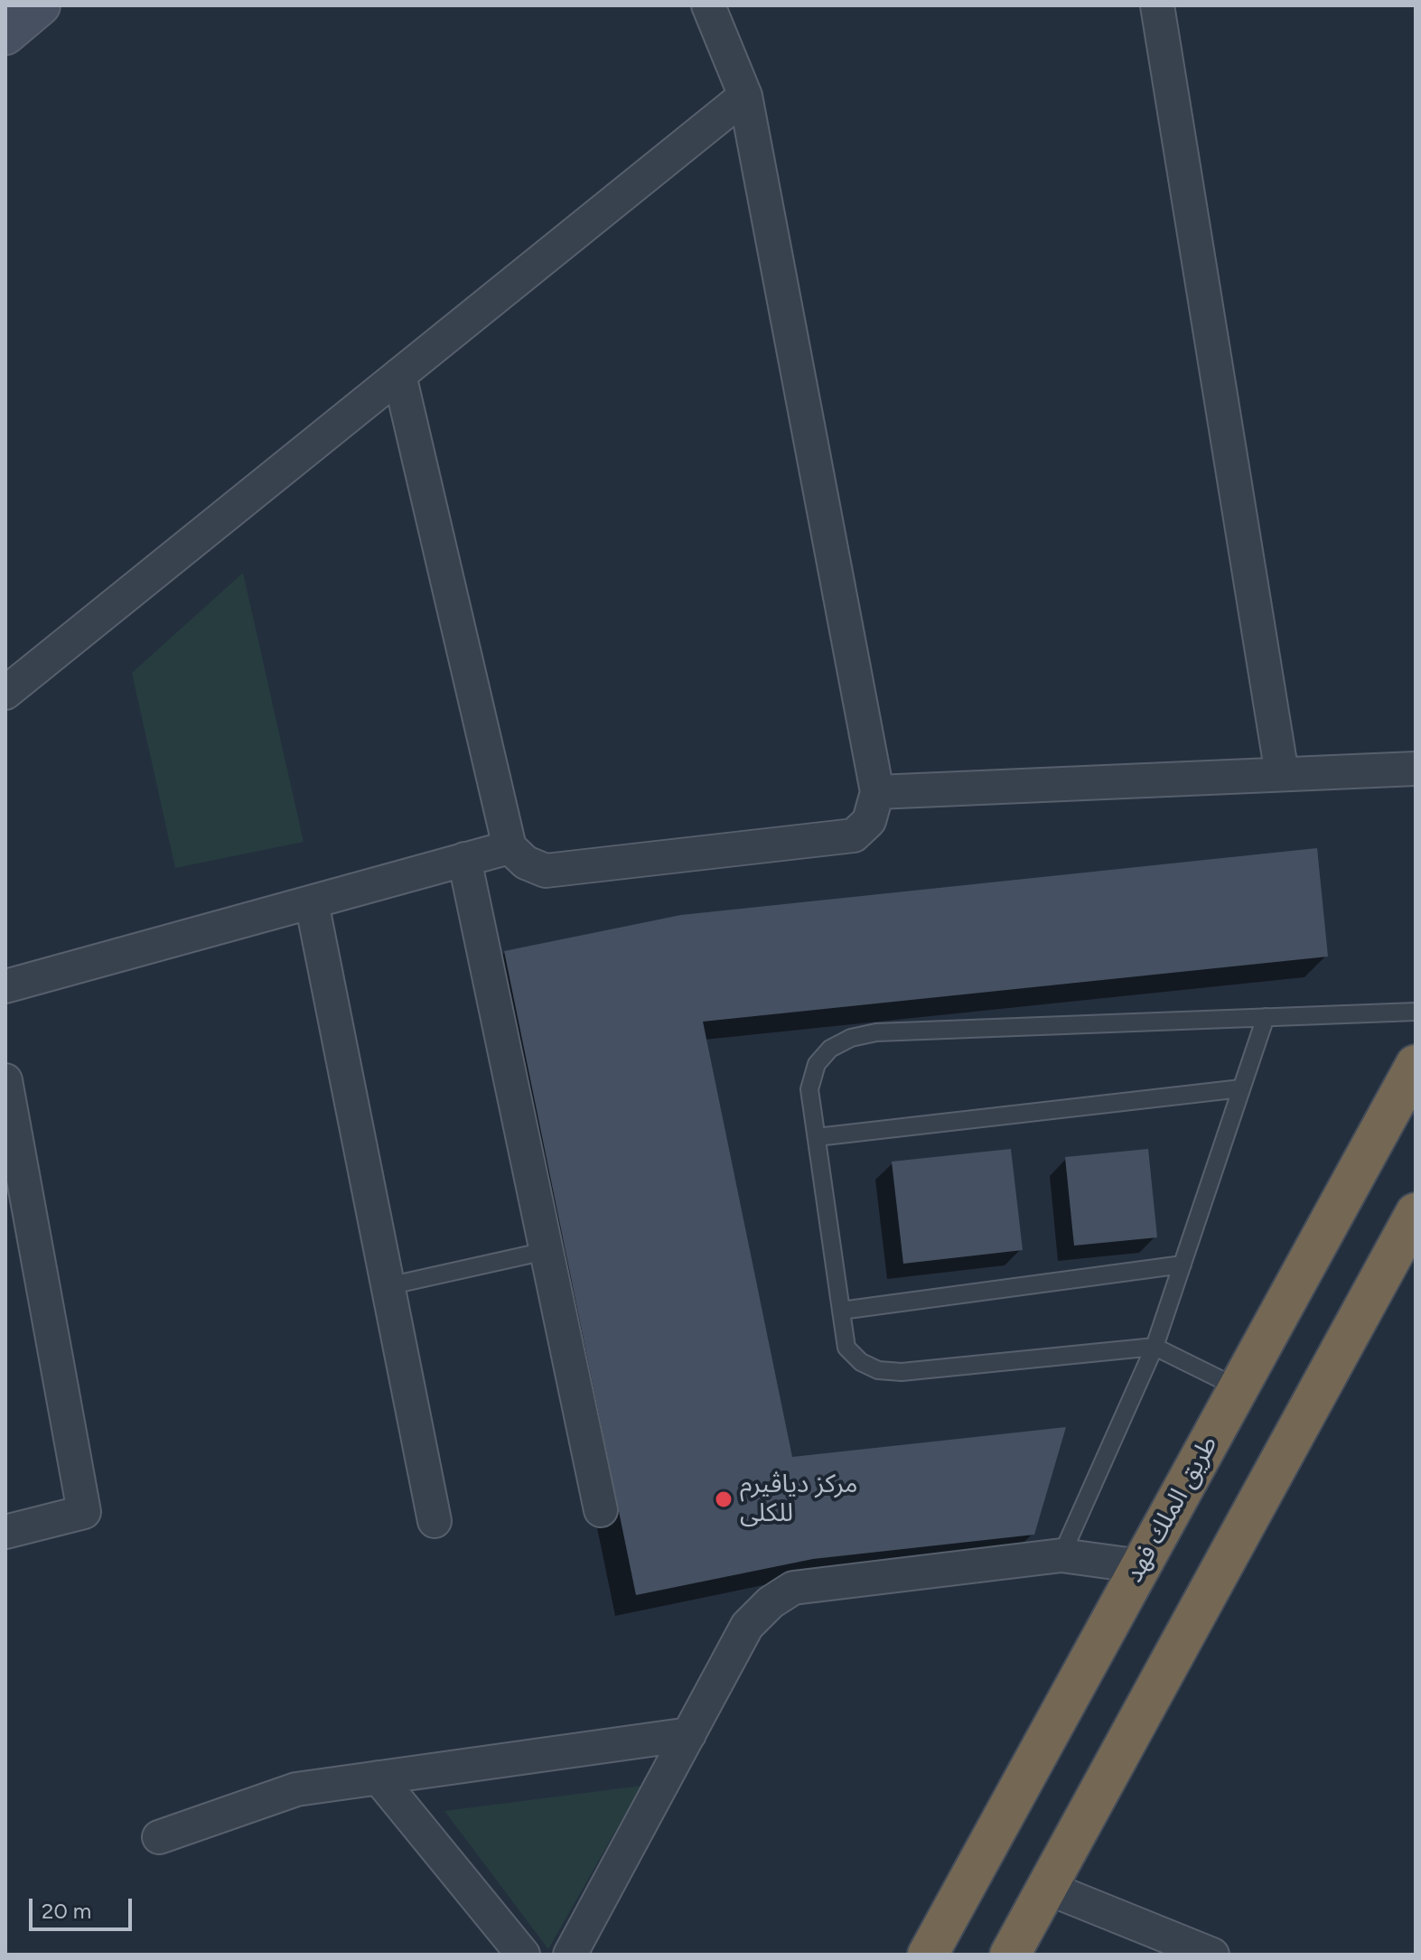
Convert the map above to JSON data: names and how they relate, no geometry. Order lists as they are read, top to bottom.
{
  "streets": {
    "highway": ["طريق الملك فهد"]
  },
  "places": ["مركز دياڤيرم للكلى"],
  "scale_bar": "20 m"
}
